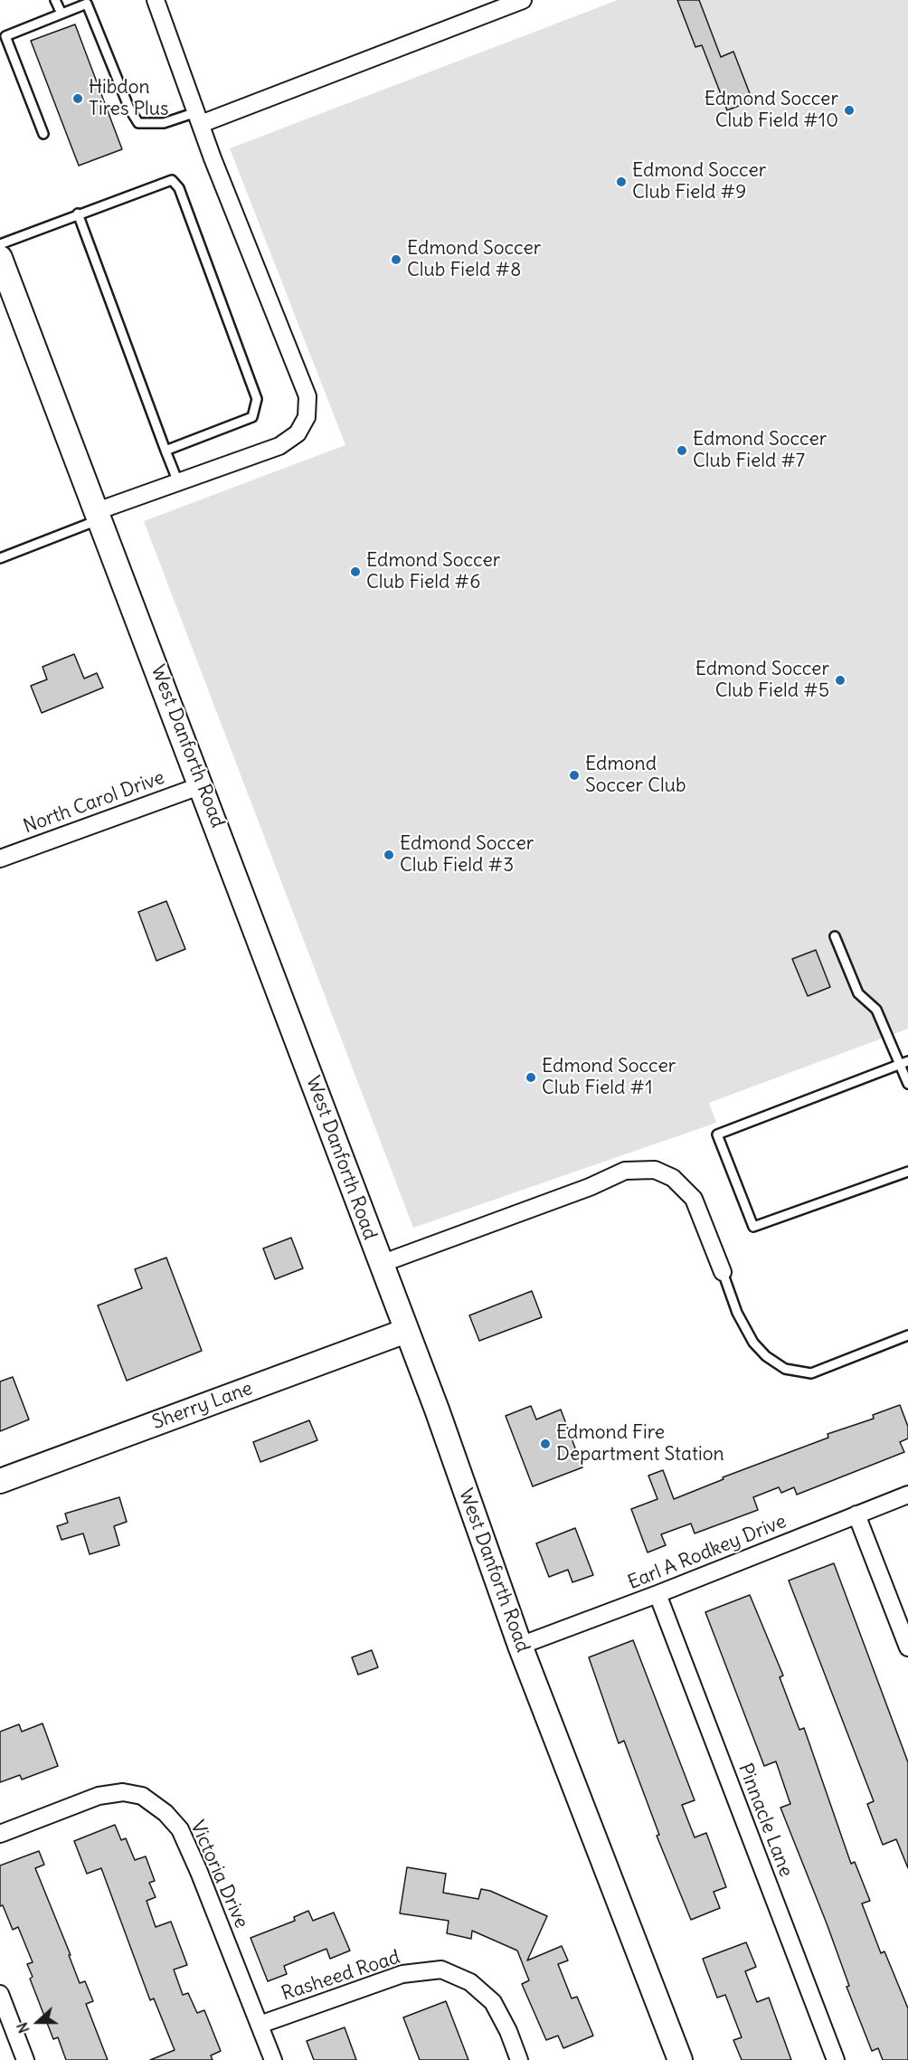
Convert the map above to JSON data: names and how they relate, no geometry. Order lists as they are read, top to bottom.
{
  "streets": {
    "main road": ["West Danforth Road", "Sherry Lane"],
    "street": [
      "North Carol Drive",
      "Earl A Rodkey Drive",
      "Pinnacle Lane",
      "Victoria Drive",
      "Rasheed Road"
    ]
  },
  "crossings": [
    ["West Danforth Road", "North Carol Drive"],
    ["West Danforth Road", "Sherry Lane"],
    ["West Danforth Road", "Earl A Rodkey Drive"],
    ["Earl A Rodkey Drive", "Pinnacle Lane"],
    ["Victoria Drive", "Rasheed Road"]
  ],
  "places": [
    "Hibdon Tires Plus",
    "Edmond Soccer Club Field #10",
    "Edmond Soccer Club Field #9",
    "Edmond Soccer Club Field #8",
    "Edmond Soccer Club Field #7",
    "Edmond Soccer Club Field #6",
    "Edmond Soccer Club Field #5",
    "Edmond Soccer Club",
    "Edmond Soccer Club Field #3",
    "Edmond Soccer Club Field #1",
    "Edmond Fire Department Station"
  ],
  "north": "left"
}
